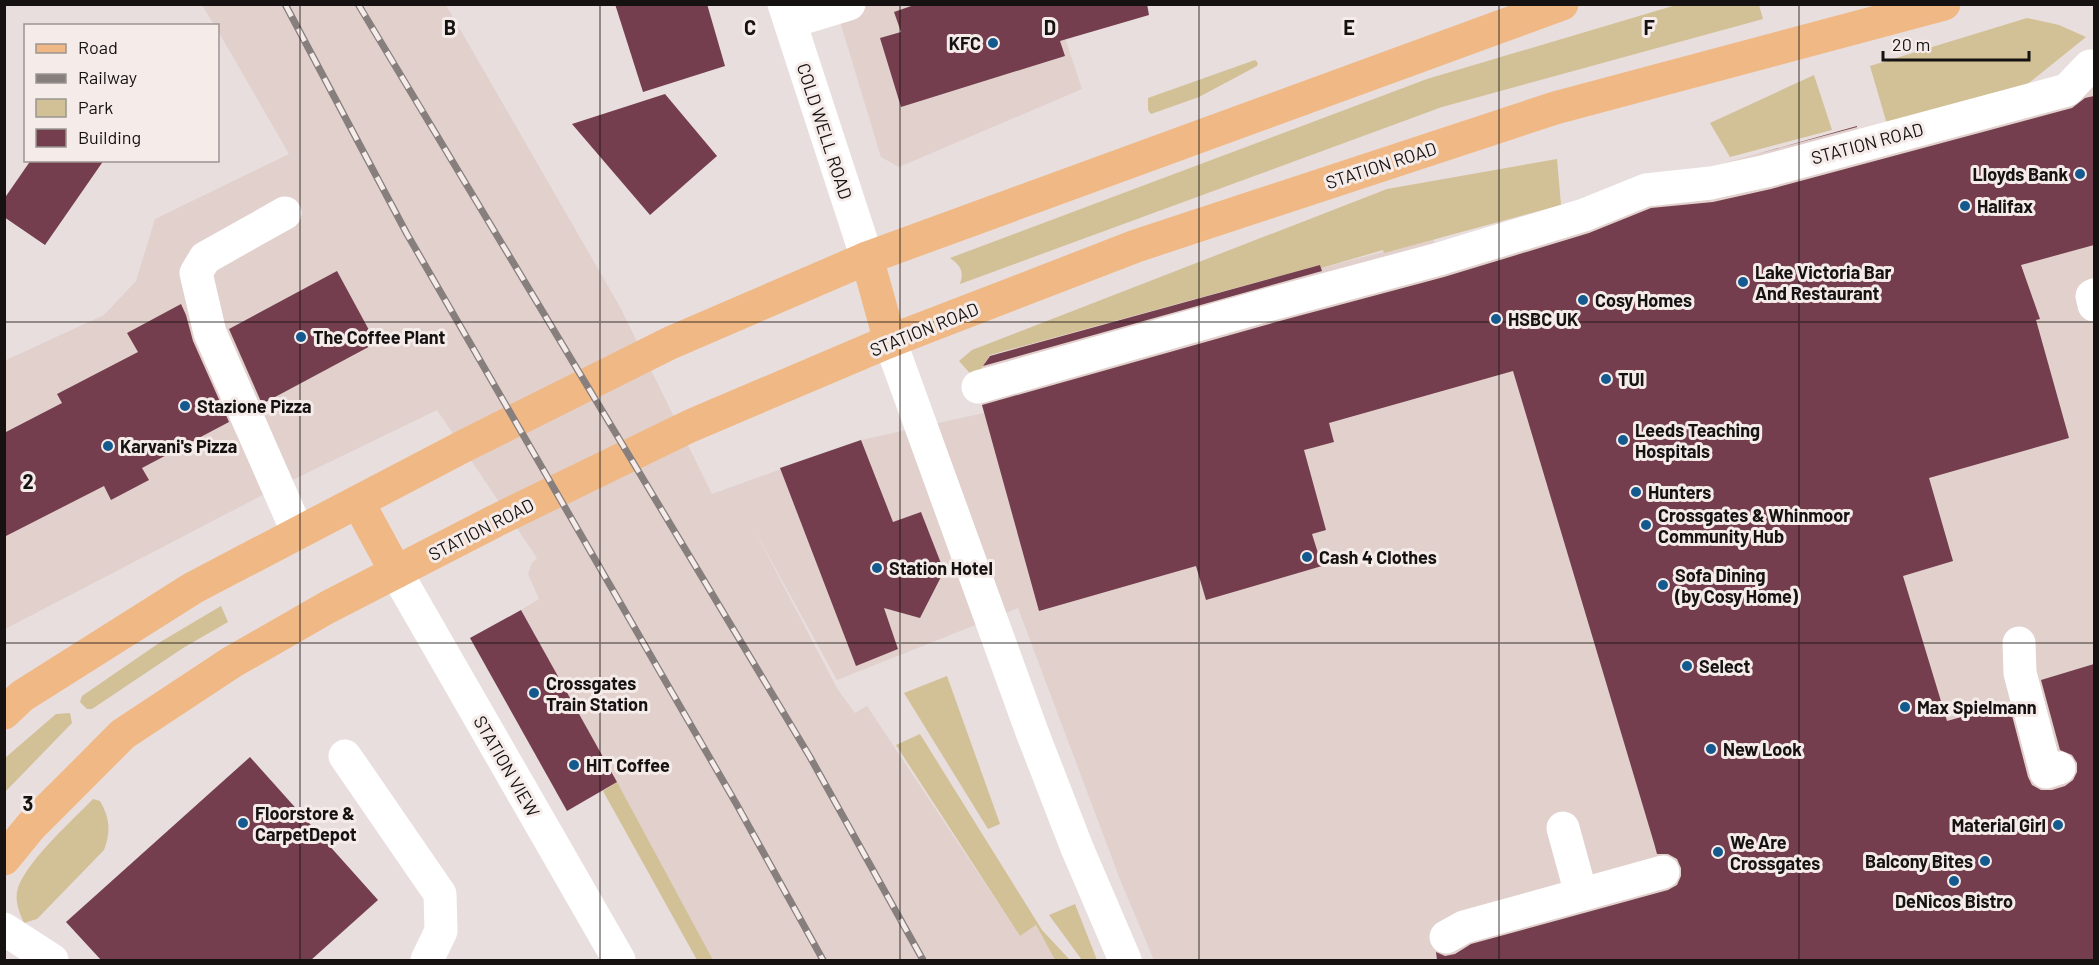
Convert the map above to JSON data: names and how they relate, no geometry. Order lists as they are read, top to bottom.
{
  "streets": {
    "main road": ["STATION ROAD"],
    "street": ["COLD WELL ROAD", "STATION VIEW"]
  },
  "crossings": [
    ["STATION ROAD", "STATION VIEW"]
  ],
  "places": [
    "KFC",
    "Lloyds Bank",
    "Halifax",
    "Lake Victoria Bar And Restaurant",
    "Cosy Homes",
    "HSBC UK",
    "The Coffee Plant",
    "TUI",
    "Stazione Pizza",
    "Leeds Teaching Hospitals",
    "Karvani's Pizza",
    "Hunters",
    "Crossgates & Whinmoor Community Hub",
    "Cash 4 Clothes",
    "Station Hotel",
    "Sofa Dining (by Cosy Home)",
    "Select",
    "Crossgates Train Station",
    "Max Spielmann",
    "New Look",
    "HIT Coffee",
    "Floorstore & CarpetDepot",
    "Material Girl",
    "We Are Crossgates",
    "Balcony Bites",
    "DeNicos Bistro"
  ],
  "legend": [
    "Road",
    "Railway",
    "Park",
    "Building"
  ],
  "scale_bar": "20 m",
  "grid": {
    "columns": [
      "B",
      "C",
      "D",
      "E",
      "F"
    ],
    "rows": ["2", "3"]
  }
}
